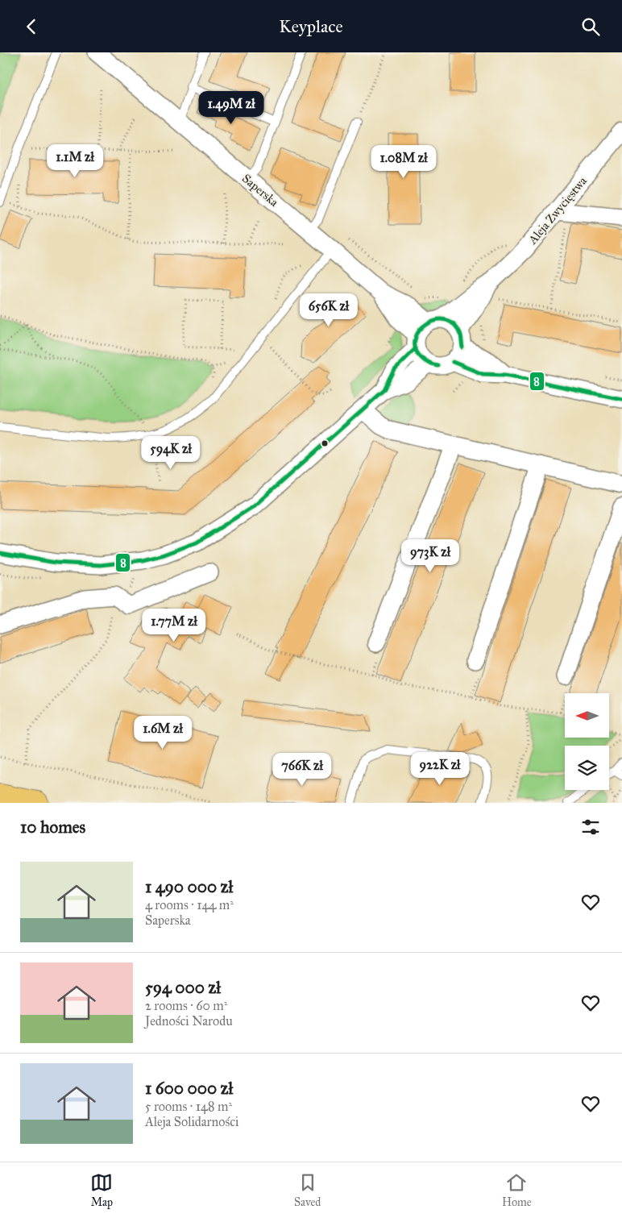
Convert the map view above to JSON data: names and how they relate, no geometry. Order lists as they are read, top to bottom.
{
  "streets": {
    "street": ["Saperska", "Aleja Zwycięstwa"]
  },
  "crossings": [
    ["Saperska", "Aleja Zwycięstwa"]
  ],
  "lines": ["transit line 8"],
  "north": "left",
  "page": {
    "header": "Keyplace",
    "price": [
      "1.49M zł",
      "1.1M zł",
      "1.08M zł",
      "656K zł",
      "594K zł",
      "973K zł",
      "1.77M zł",
      "1.6M zł",
      "922K zł",
      "766K zł"
    ],
    "heading": "10 homes",
    "list": [
      {
        "name": "1 490 000 zł",
        "note": "4 rooms · 144 m² · Saperska"
      },
      {
        "name": "594 000 zł",
        "note": "2 rooms · 60 m² · Jedności Narodu"
      },
      {
        "name": "1 600 000 zł",
        "note": "5 rooms · 148 m² · Aleja Solidarności"
      }
    ],
    "tabs": ["Map", "Saved", "Home"]
  }
}
